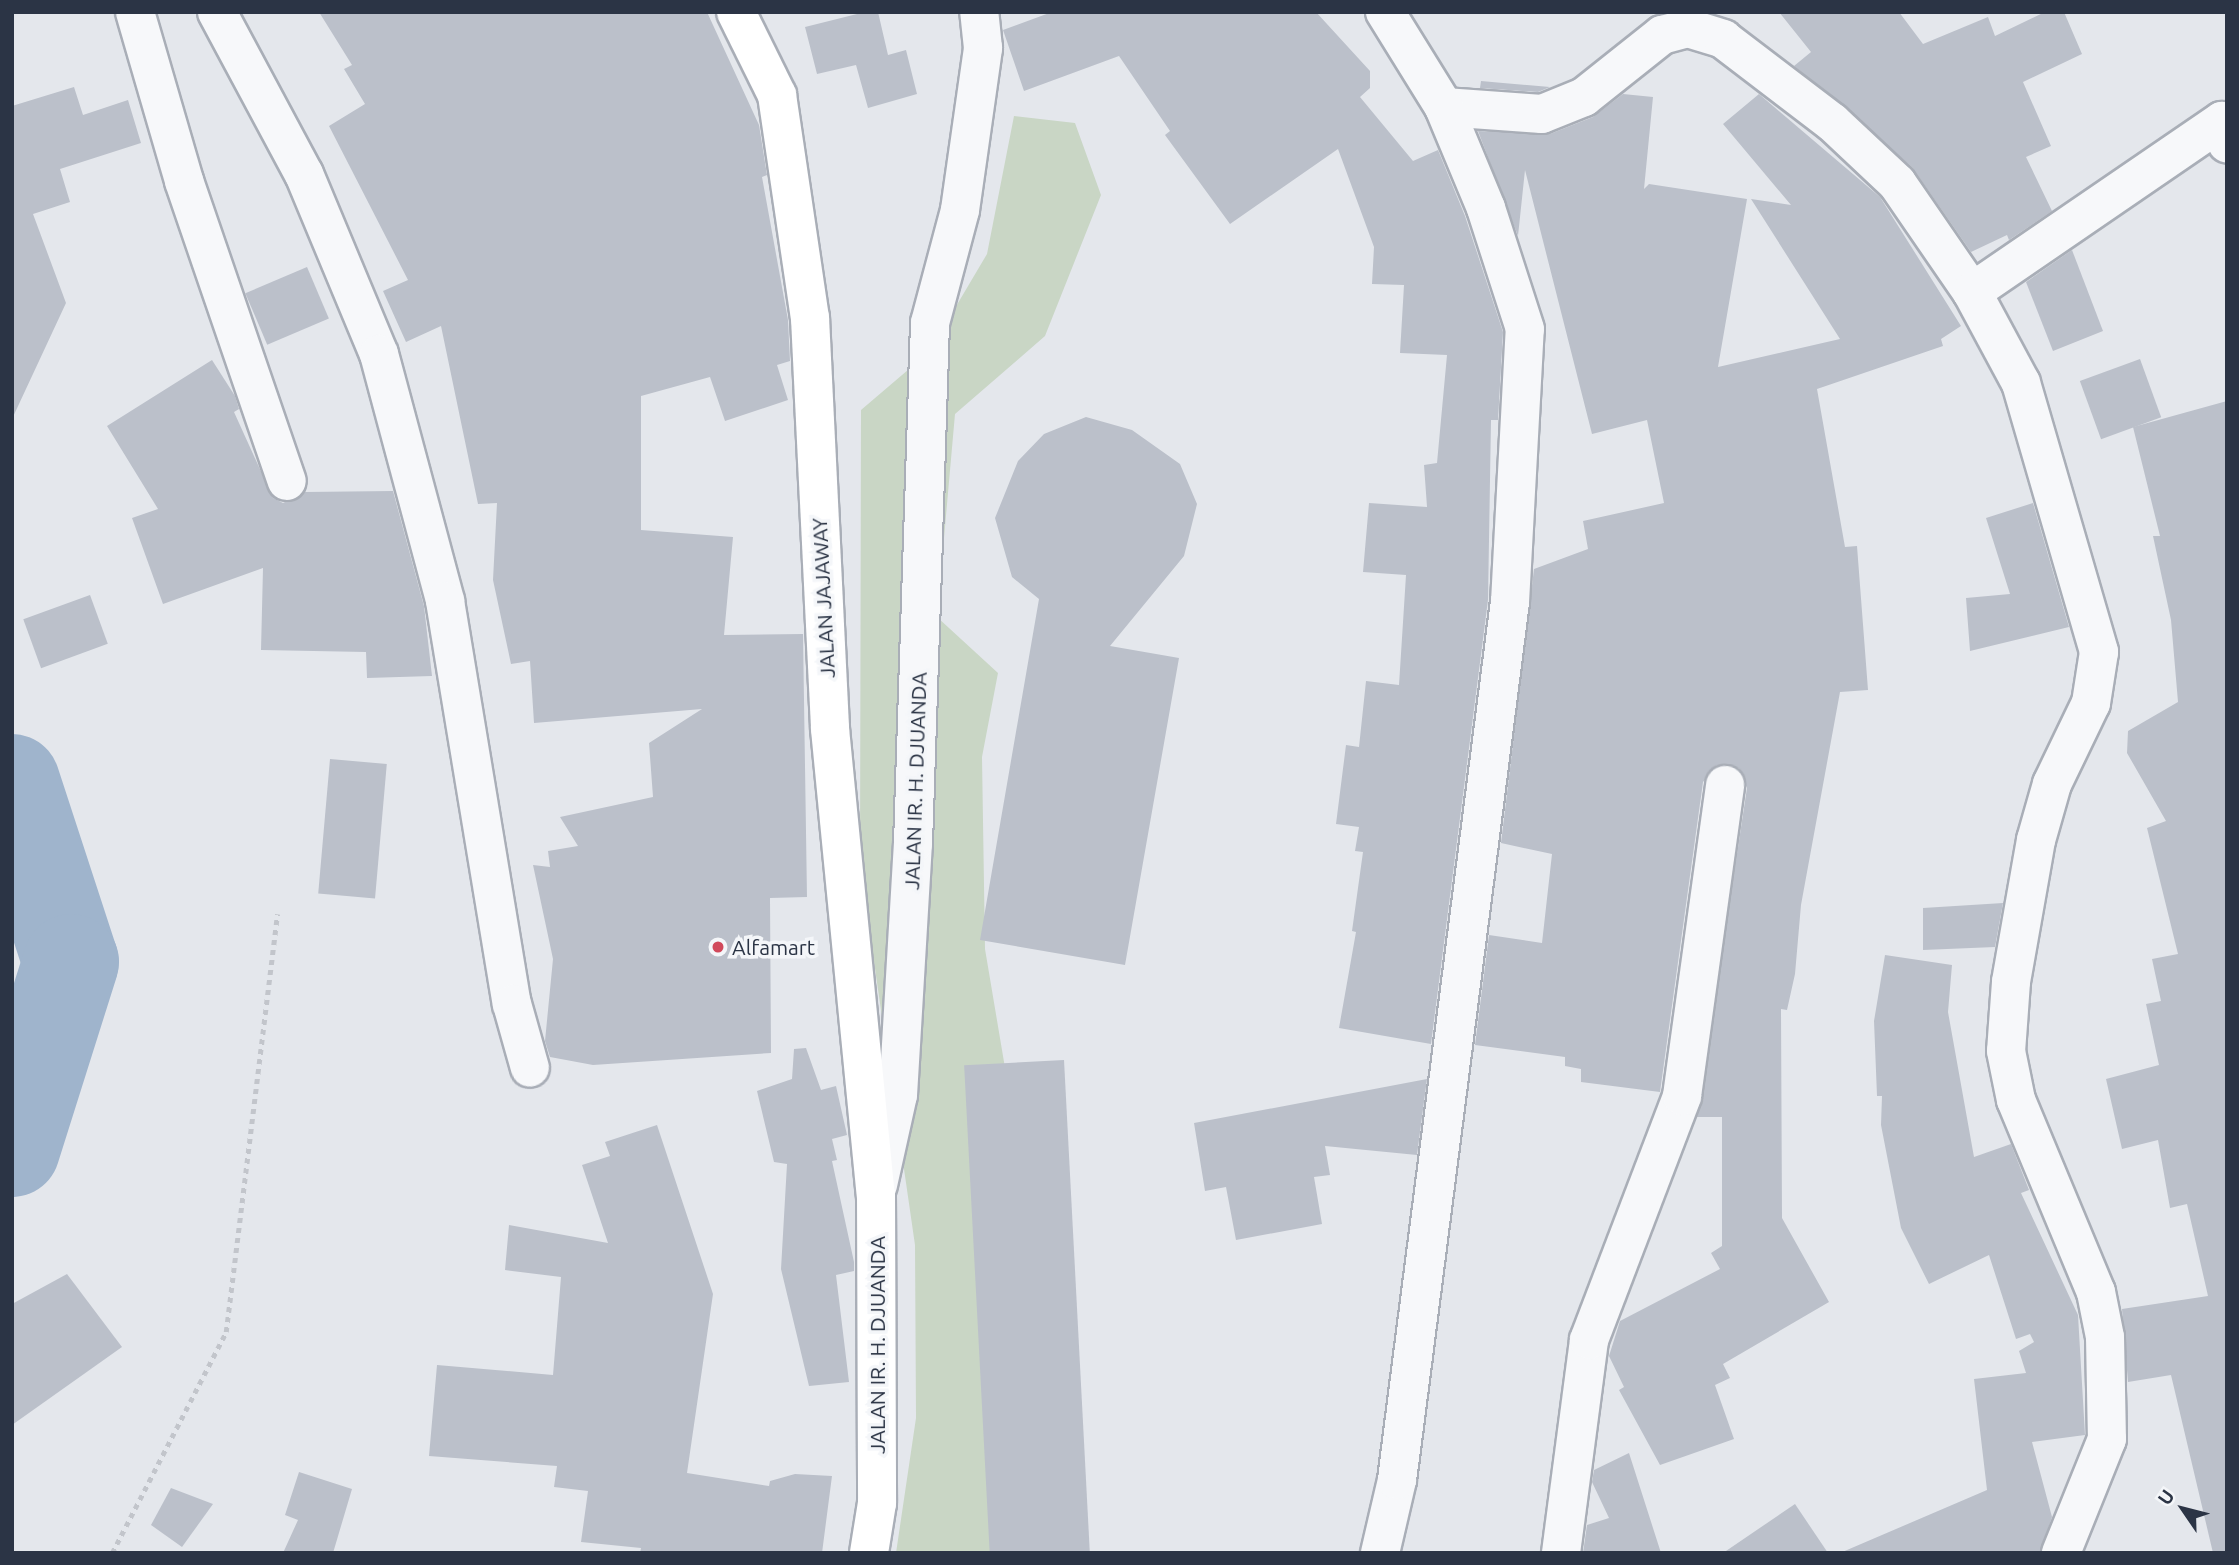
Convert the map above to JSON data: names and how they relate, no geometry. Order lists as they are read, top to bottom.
{
  "streets": {
    "main road": ["JALAN JAJAWAY", "JALAN IR. H. DJUANDA"]
  },
  "crossings": [
    ["JALAN JAJAWAY", "JALAN IR. H. DJUANDA"]
  ],
  "places": ["Alfamart"],
  "north": "top left"
}
